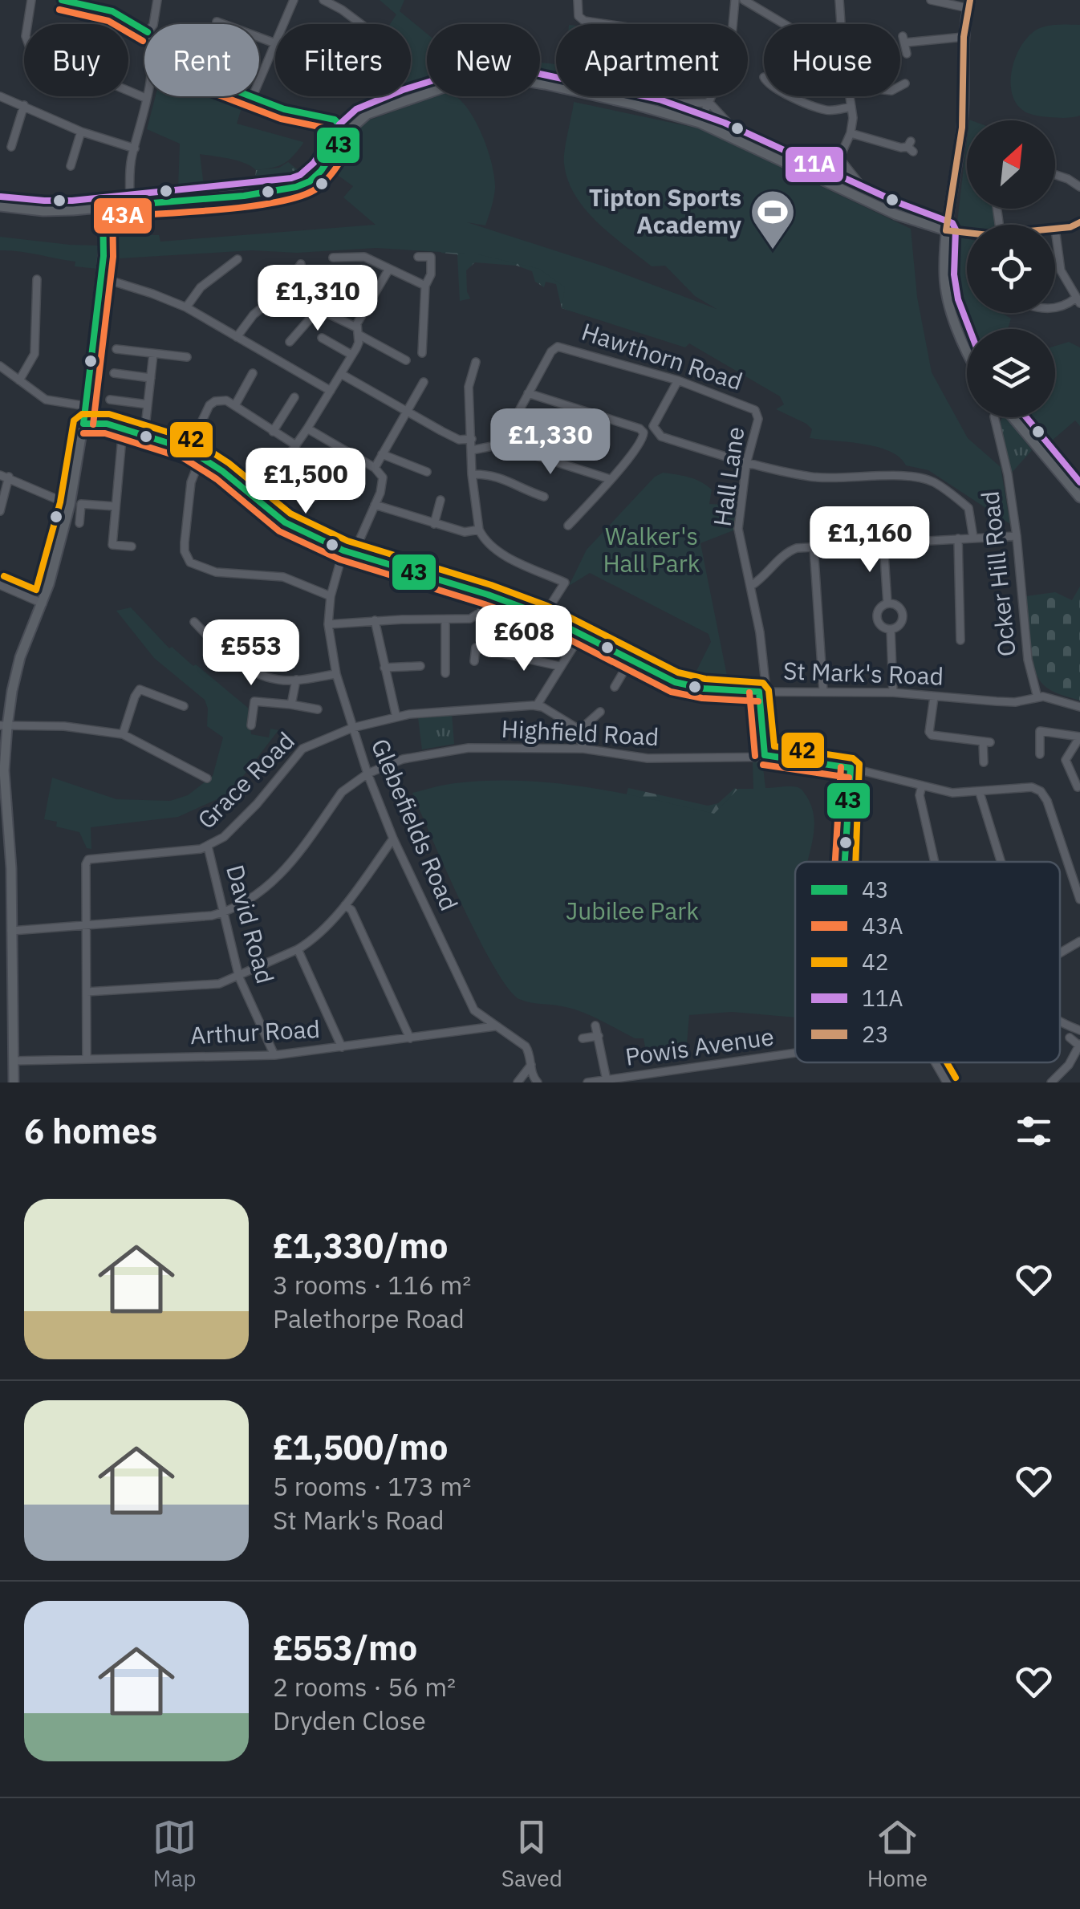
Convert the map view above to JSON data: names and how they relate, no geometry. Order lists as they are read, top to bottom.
{
  "streets": {
    "street": [
      "Hawthorn Road",
      "Hall Lane",
      "Ocker Hill Road",
      "St Mark's Road",
      "Highfield Road",
      "Grace Road",
      "Glebefields Road",
      "David Road",
      "Arthur Road",
      "Powis Avenue"
    ]
  },
  "crossings": [
    ["Hawthorn Road", "Hall Lane"],
    ["Hall Lane", "St Mark's Road"],
    ["Hall Lane", "Highfield Road"],
    ["Ocker Hill Road", "St Mark's Road"],
    ["St Mark's Road", "Glebefields Road"],
    ["Highfield Road", "Grace Road"],
    ["Highfield Road", "Glebefields Road"],
    ["Highfield Road", "David Road"],
    ["Grace Road", "Glebefields Road"],
    ["Grace Road", "David Road"],
    ["David Road", "Arthur Road"]
  ],
  "parks": ["Walker's Hall Park", "Jubilee Park"],
  "places": {
    "sports": ["Tipton Sports Academy"]
  },
  "lines": [
    "transit line 43",
    "transit line 23",
    "transit line 43A",
    "transit line 11A",
    "transit line 42"
  ],
  "legend": [
    "43",
    "43A",
    "42",
    "11A",
    "23"
  ],
  "north": "top right",
  "page": {
    "chip": [
      "Buy",
      "Rent",
      "Filters",
      "New",
      "Apartment",
      "House"
    ],
    "price": [
      "£1,310",
      "£1,330",
      "£1,500",
      "£1,160",
      "£608",
      "£553"
    ],
    "heading": "6 homes",
    "list": [
      {
        "name": "£1,330/mo",
        "note": "3 rooms · 116 m² · Palethorpe Road"
      },
      {
        "name": "£1,500/mo",
        "note": "5 rooms · 173 m² · St Mark's Road"
      },
      {
        "name": "£553/mo",
        "note": "2 rooms · 56 m² · Dryden Close"
      }
    ],
    "tabs": ["Map", "Saved", "Home"]
  }
}
